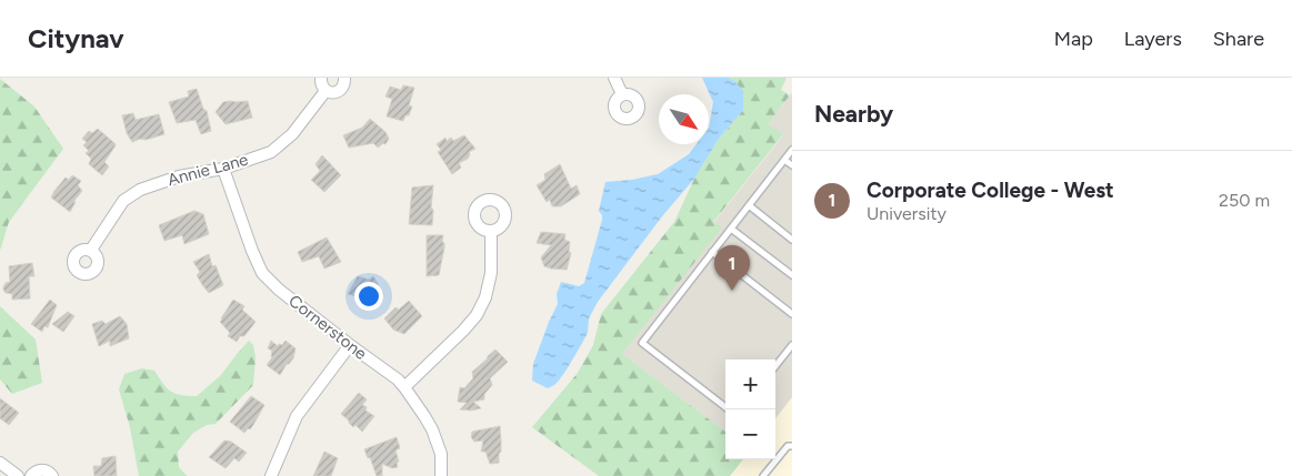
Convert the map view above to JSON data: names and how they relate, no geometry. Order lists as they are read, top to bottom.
{
  "streets": {
    "street": ["Annie Lane", "Cornerstone"]
  },
  "crossings": [
    ["Annie Lane", "Cornerstone"]
  ],
  "north": "bottom right",
  "page": {
    "header": "Citynav",
    "nav": ["Map", "Layers", "Share"],
    "heading": "Nearby",
    "list": [
      {
        "mark": "1",
        "name": "Corporate College - West",
        "note": "University",
        "value": "250 m"
      }
    ],
    "pins": "1",
    "map_buttons": ["+", "−"]
  }
}
